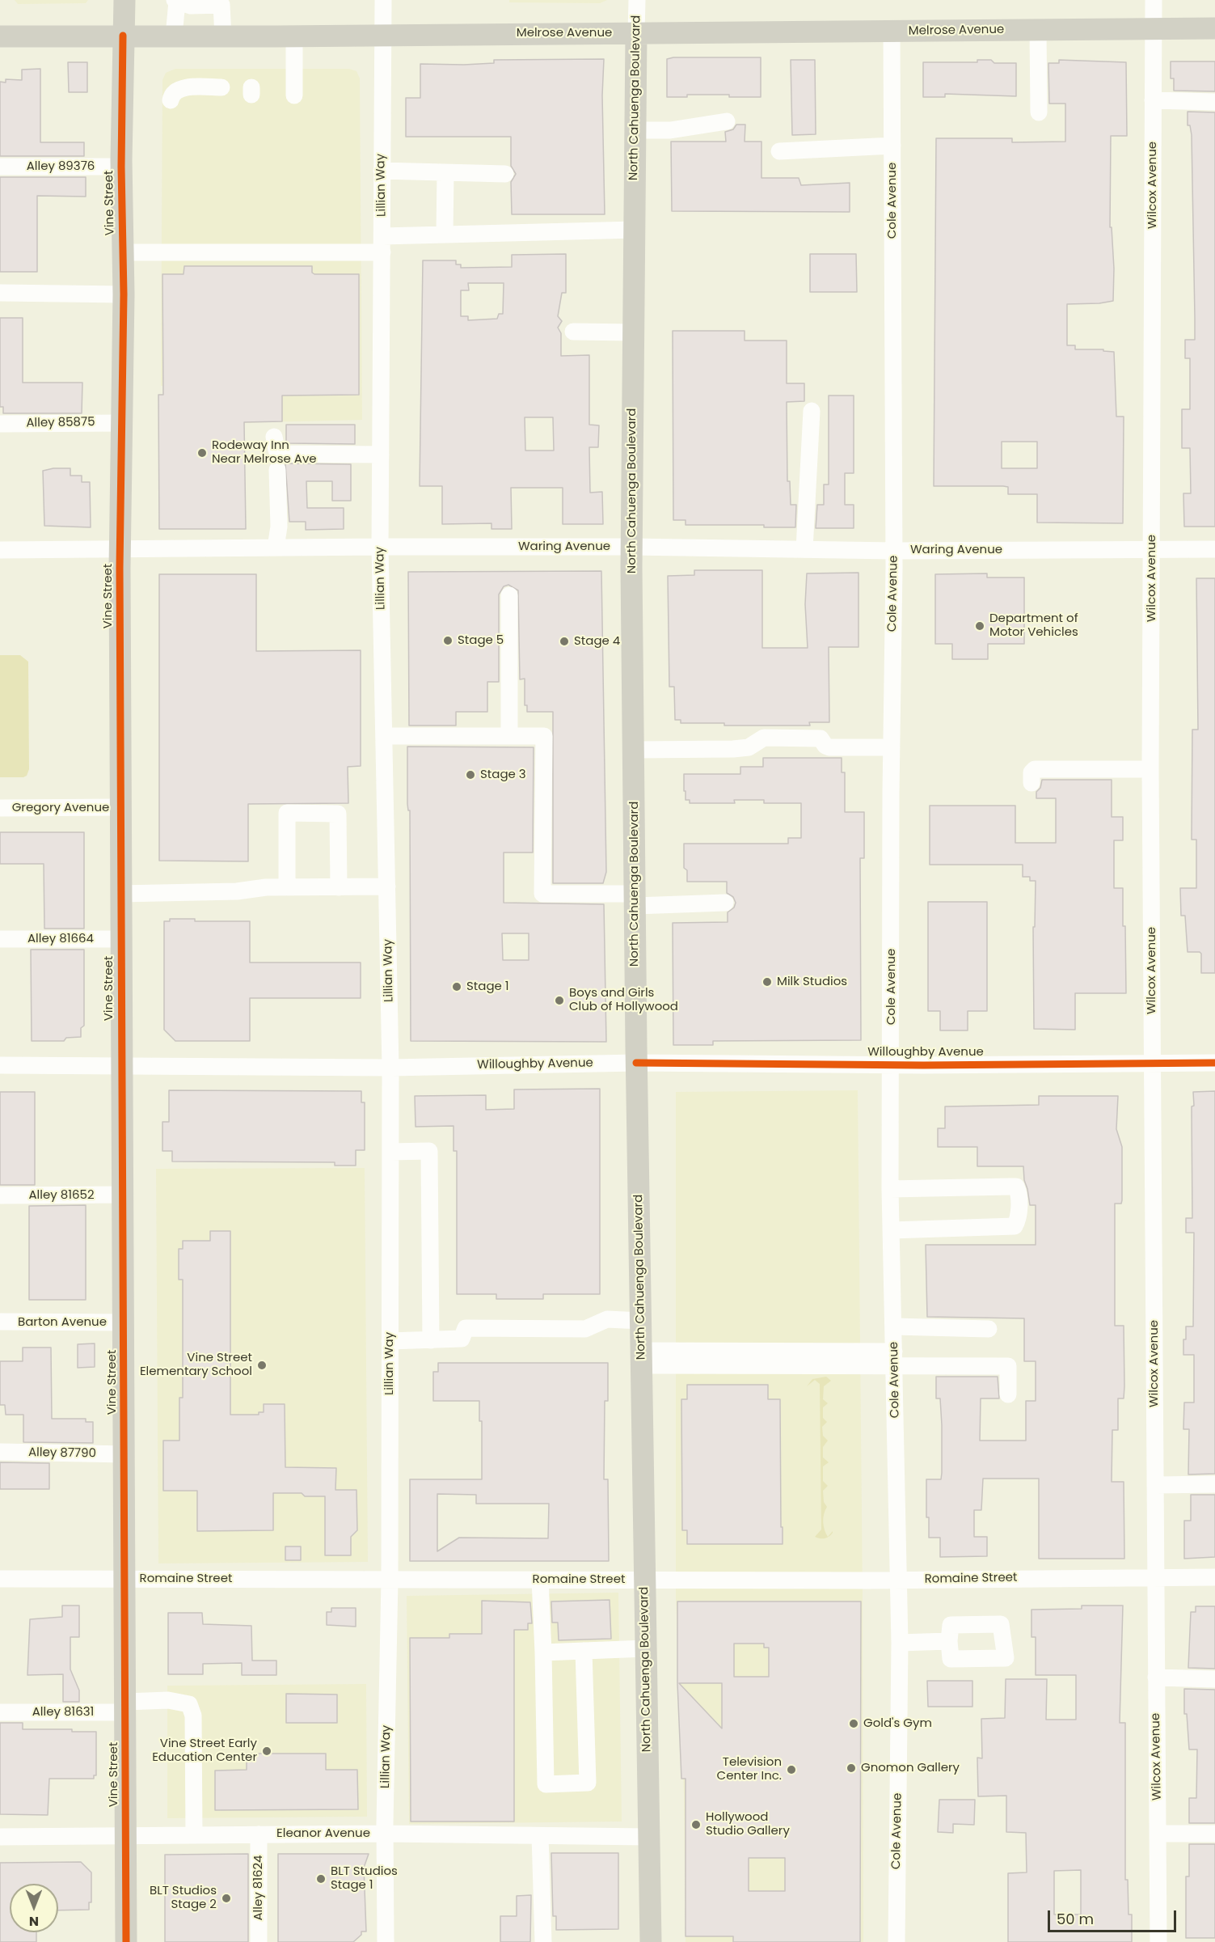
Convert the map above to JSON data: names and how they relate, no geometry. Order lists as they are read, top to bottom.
{
  "streets": {
    "main road": ["Melrose Avenue", "North Cahuenga Boulevard", "Vine Street"],
    "street": [
      "Alley 89376",
      "Lillian Way",
      "Wilcox Avenue",
      "Cole Avenue",
      "Alley 85875",
      "Waring Avenue",
      "Gregory Avenue",
      "Alley 81664",
      "Willoughby Avenue",
      "Alley 81652",
      "Barton Avenue",
      "Alley 87790",
      "Romaine Street",
      "Alley 81631",
      "Eleanor Avenue",
      "Alley 81624"
    ]
  },
  "crossings": [
    ["Melrose Avenue", "North Cahuenga Boulevard"],
    ["Melrose Avenue", "Lillian Way"],
    ["Melrose Avenue", "Wilcox Avenue"],
    ["Melrose Avenue", "Cole Avenue"],
    ["Melrose Avenue", "Vine Street"],
    ["North Cahuenga Boulevard", "Waring Avenue"],
    ["North Cahuenga Boulevard", "Willoughby Avenue"],
    ["North Cahuenga Boulevard", "Romaine Street"],
    ["North Cahuenga Boulevard", "Eleanor Avenue"],
    ["Alley 89376", "Vine Street"],
    ["Lillian Way", "Waring Avenue"],
    ["Lillian Way", "Willoughby Avenue"],
    ["Lillian Way", "Romaine Street"],
    ["Lillian Way", "Eleanor Avenue"],
    ["Wilcox Avenue", "Waring Avenue"],
    ["Wilcox Avenue", "Willoughby Avenue"],
    ["Wilcox Avenue", "Romaine Street"],
    ["Cole Avenue", "Waring Avenue"],
    ["Cole Avenue", "Willoughby Avenue"],
    ["Cole Avenue", "Romaine Street"],
    ["Vine Street", "Alley 85875"],
    ["Vine Street", "Waring Avenue"],
    ["Vine Street", "Gregory Avenue"],
    ["Vine Street", "Alley 81664"],
    ["Vine Street", "Willoughby Avenue"],
    ["Vine Street", "Alley 81652"],
    ["Vine Street", "Barton Avenue"],
    ["Vine Street", "Alley 87790"],
    ["Vine Street", "Romaine Street"],
    ["Vine Street", "Alley 81631"],
    ["Vine Street", "Eleanor Avenue"],
    ["Alley 81631", "Eleanor Avenue"],
    ["Eleanor Avenue", "Alley 81624"]
  ],
  "places": [
    "Rodeway Inn Near Melrose Ave",
    "Department of Motor Vehicles",
    "Stage 5",
    "Stage 4",
    "Stage 3",
    "Milk Studios",
    "Stage 1",
    "Boys and Girls Club of Hollywood",
    "Vine Street Elementary School",
    "Gold's Gym",
    "Vine Street Early Education Center",
    "Gnomon Gallery",
    "Television Center Inc.",
    "Hollywood Studio Gallery",
    "BLT Studios Stage 1",
    "BLT Studios Stage 2"
  ],
  "scale_bar": "50 m",
  "north": "bottom"
}
